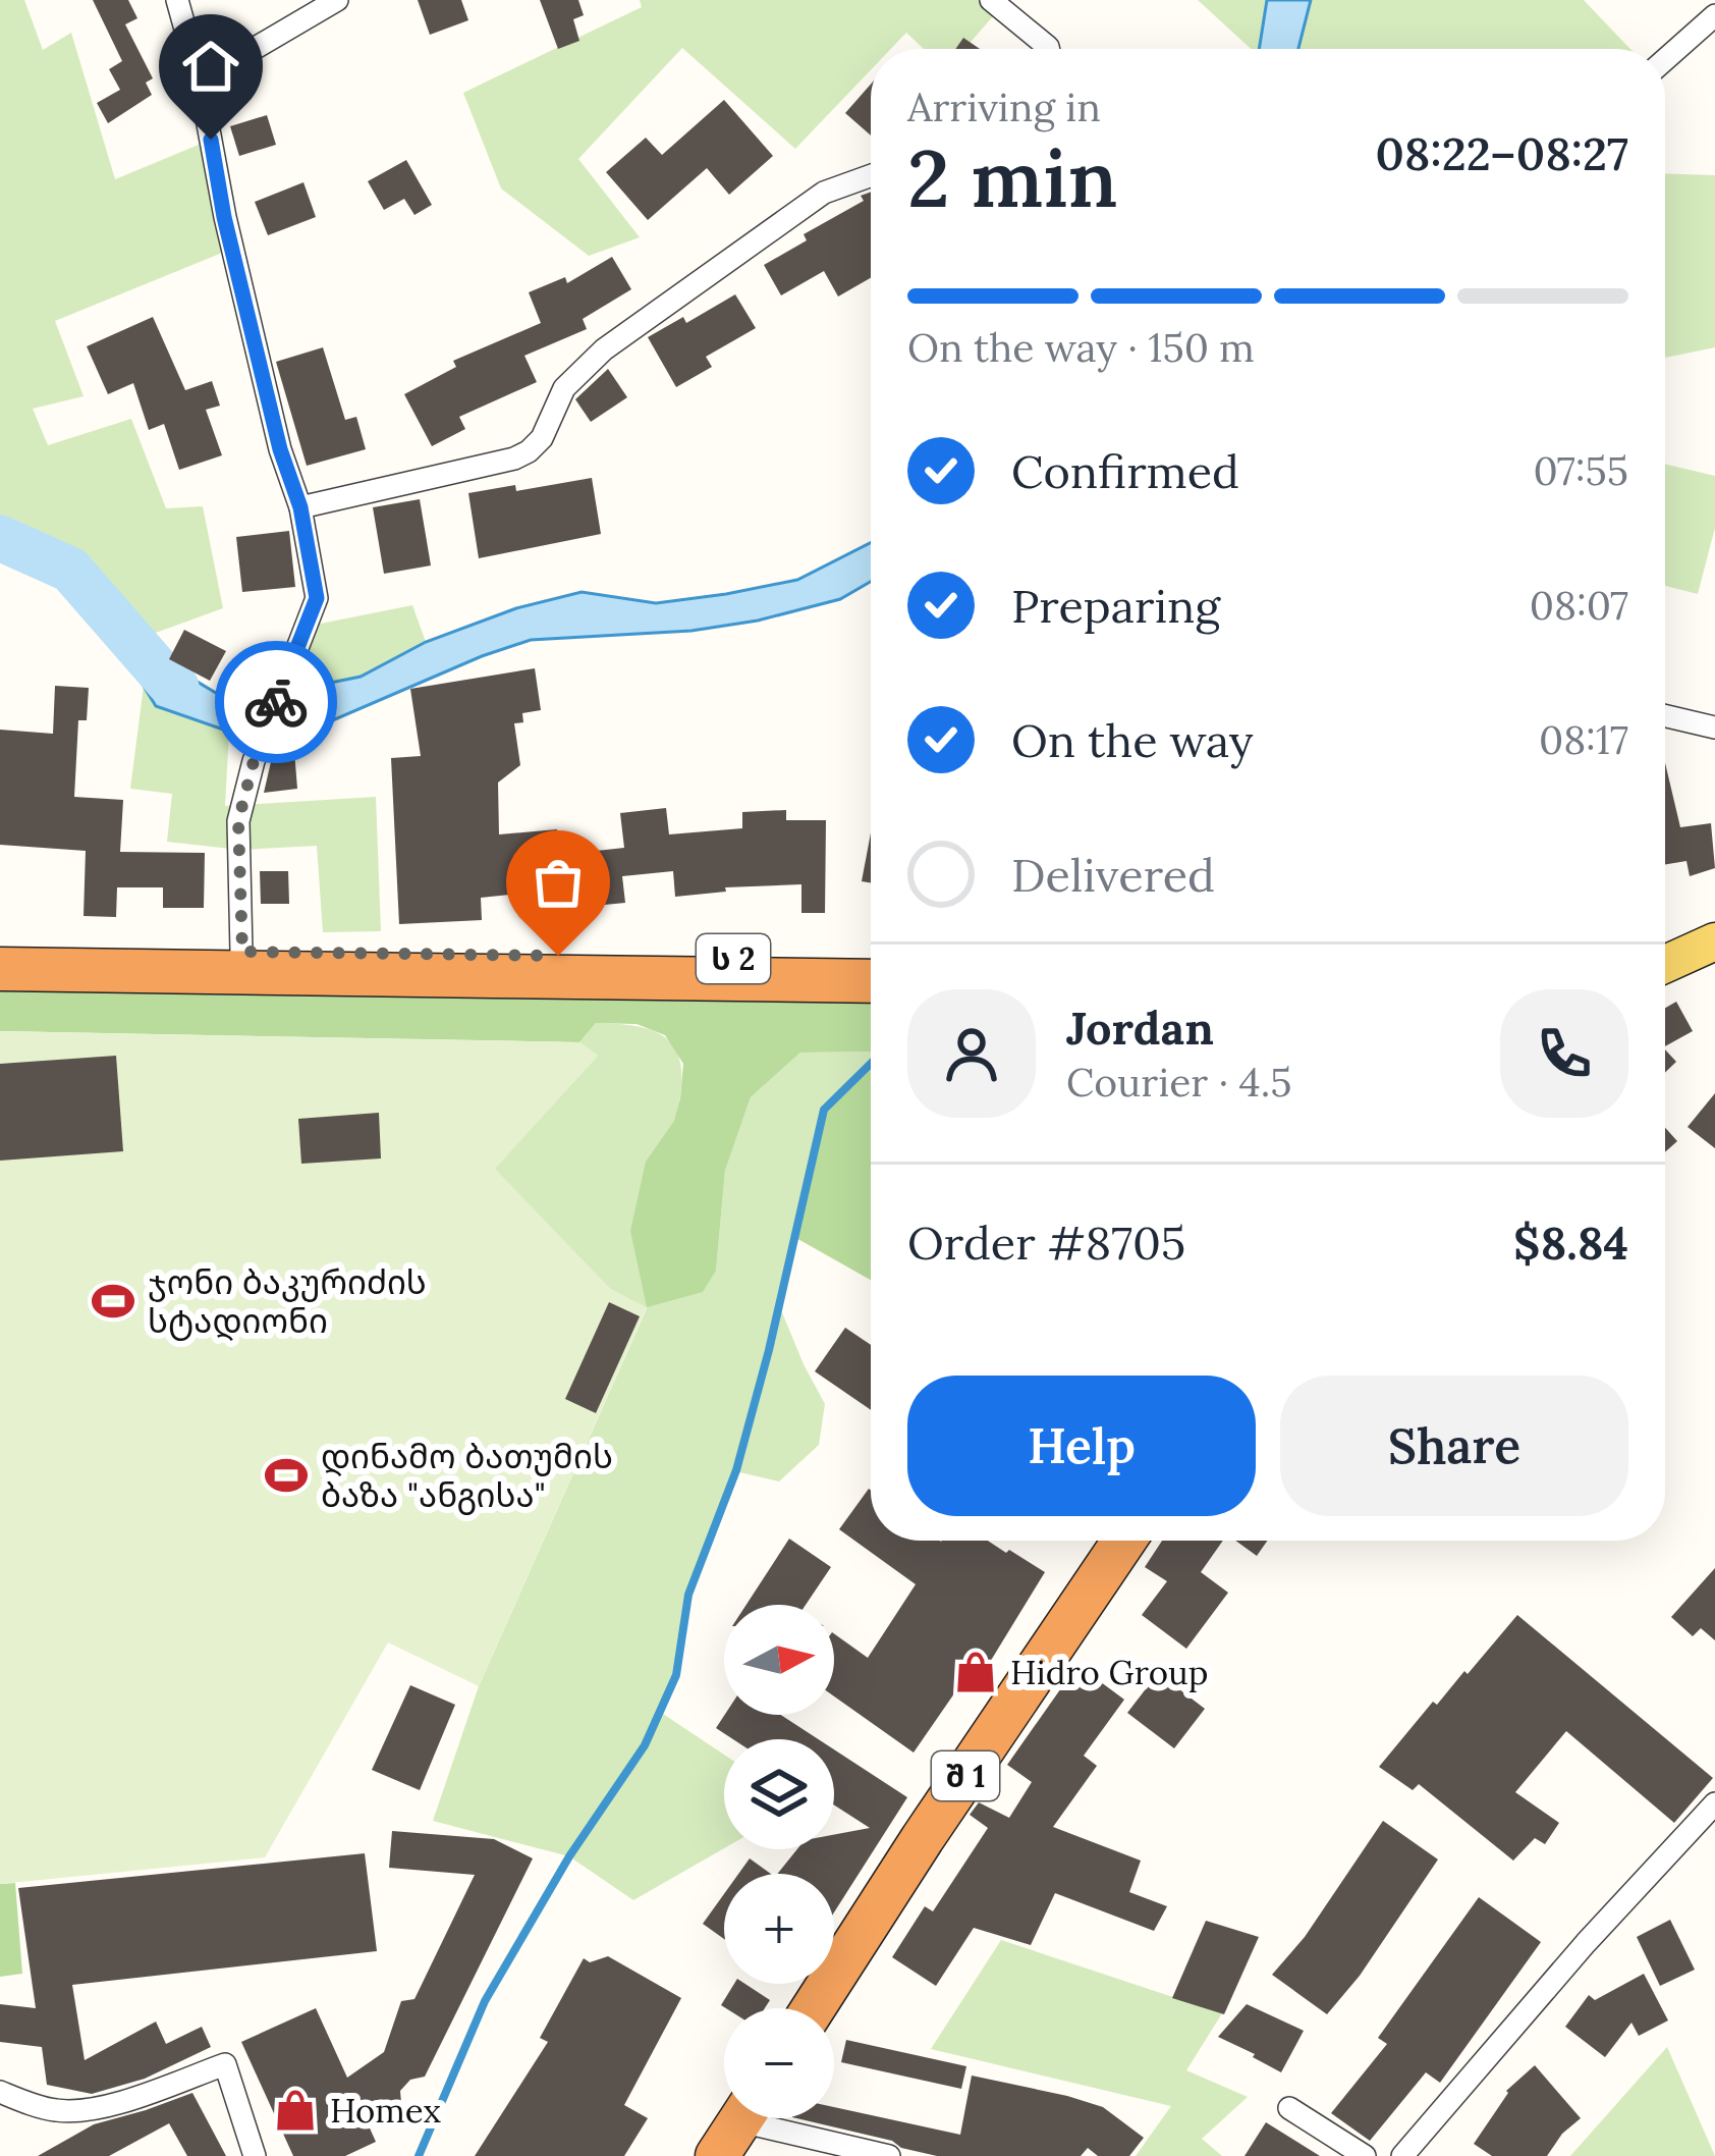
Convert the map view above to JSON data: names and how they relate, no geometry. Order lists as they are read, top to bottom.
{
  "streets": {
    "highway": ["ს 2", "შ 1"]
  },
  "places": {
    "sports": ["ჯონი ბაკურიძის სტადიონი", "დინამო ბათუმის ბაზა \"ანგისა\""],
    "shop": ["Hidro Group", "Homex"]
  },
  "north": "right",
  "page": {
    "heading": ["2 min", "Arriving in", "08:22–08:27"],
    "panel": [
      "Jordan",
      "Courier · 4.5",
      "Order #8705",
      "$8.84"
    ],
    "bar": "On the way · 150 m",
    "list": [
      ["Confirmed", "07:55"],
      ["Preparing", "08:07"],
      ["On the way", "08:17"],
      "Delivered"
    ],
    "buttons": ["Help", "Share"],
    "map_buttons": ["+", "−"]
  }
}
